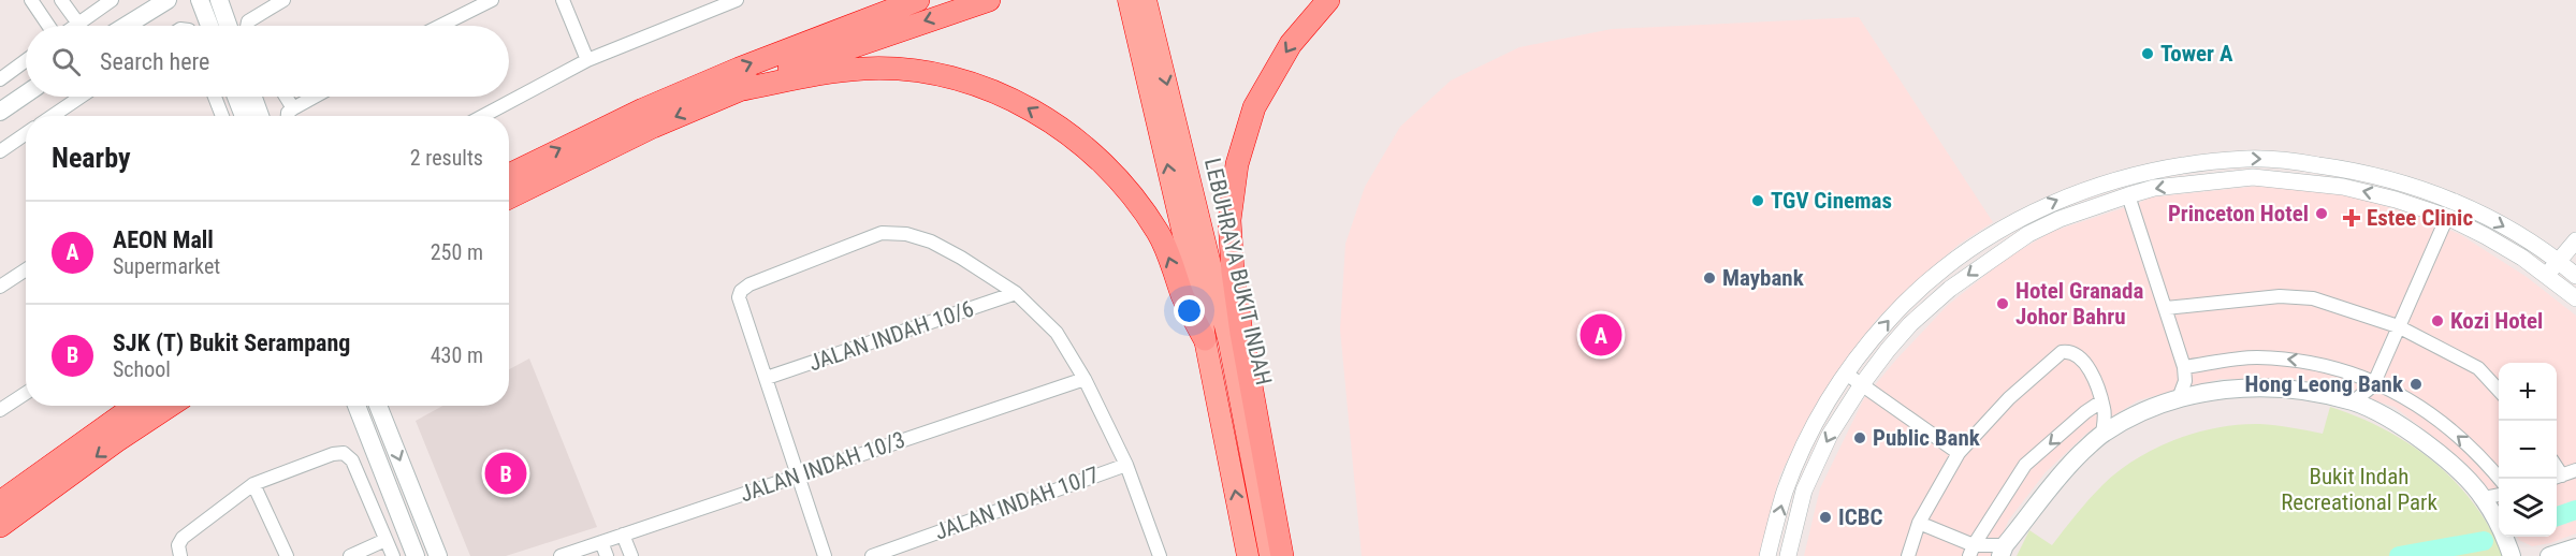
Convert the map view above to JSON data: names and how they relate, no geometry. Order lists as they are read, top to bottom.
{
  "streets": {
    "highway": ["LEBUHRAYA BUKIT INDAH"],
    "street": ["JALAN INDAH 10/6", "JALAN INDAH 10/3", "JALAN INDAH 10/7"]
  },
  "parks": ["Bukit Indah Recreational Park"],
  "places": {
    "other": [
      "Tower A",
      "TGV Cinemas",
      "Princeton Hotel",
      "Maybank",
      "Hotel Granada Johor Bahru",
      "Kozi Hotel",
      "Hong Leong Bank",
      "Public Bank",
      "ICBC"
    ],
    "health": ["Estee Clinic"]
  },
  "page": {
    "search": "Search here",
    "heading": ["Nearby", "2 results"],
    "list": [
      {
        "mark": "A",
        "name": "AEON Mall",
        "note": "Supermarket",
        "value": "250 m"
      },
      {
        "mark": "B",
        "name": "SJK (T) Bukit Serampang",
        "note": "School",
        "value": "430 m"
      }
    ],
    "pins": ["A", "B"],
    "map_buttons": ["+", "−"]
  }
}
